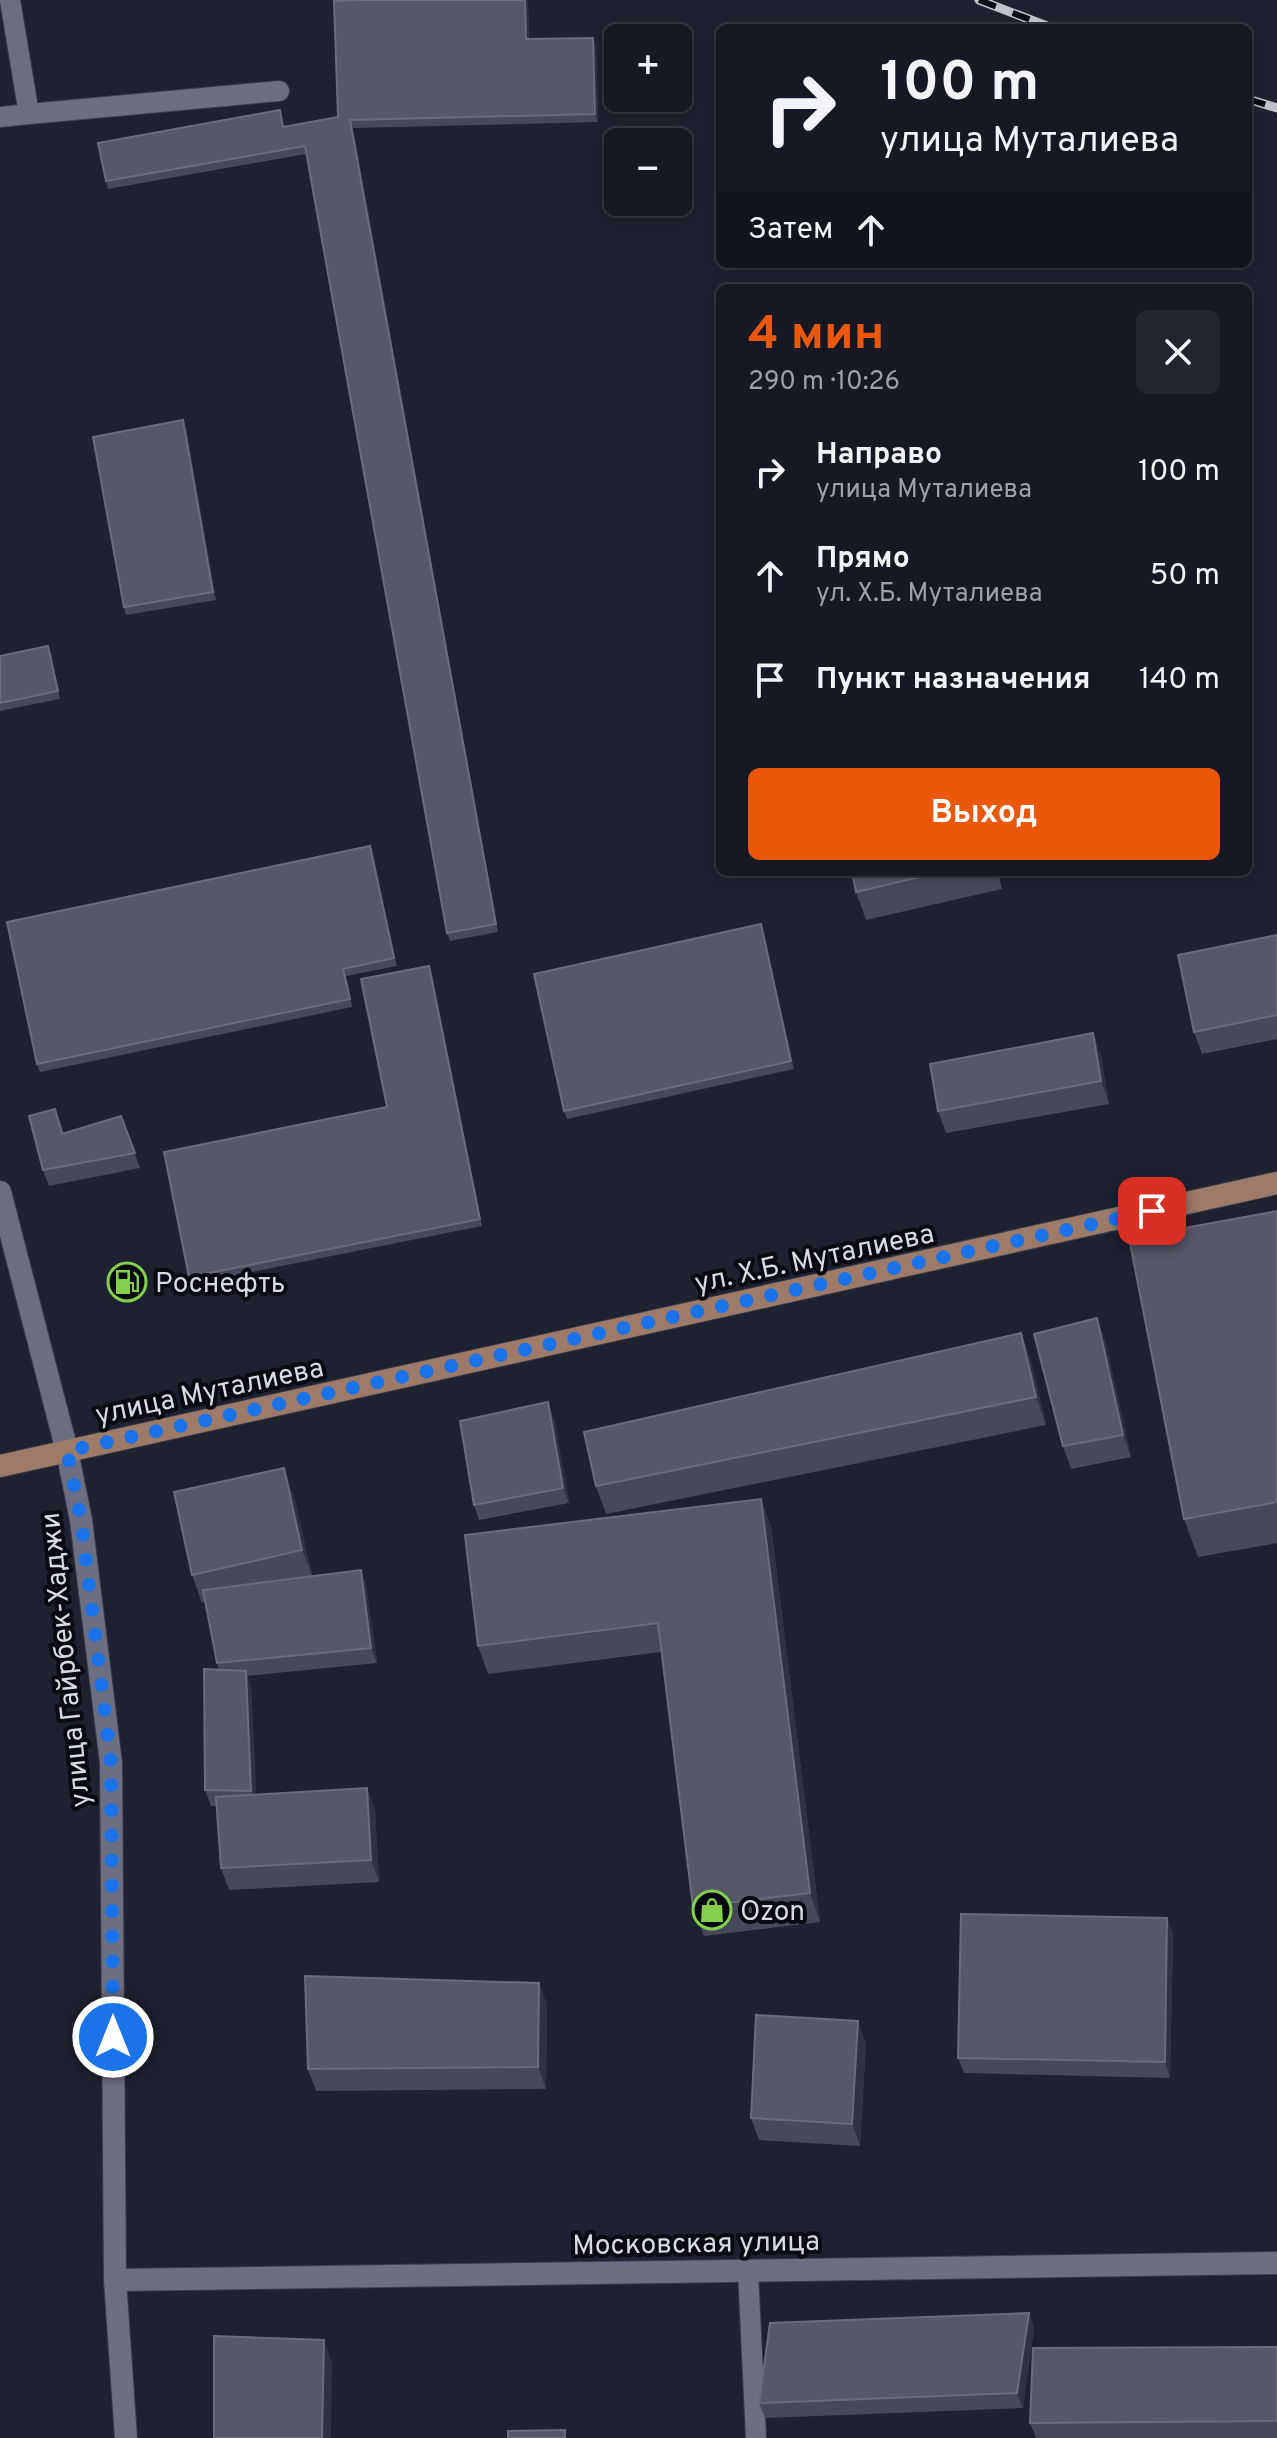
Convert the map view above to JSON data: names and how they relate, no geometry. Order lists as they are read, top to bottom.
{
  "streets": {
    "main road": ["ул. Х.Б. Муталиева", "улица Муталиева"],
    "street": ["улица Гайрбек-Хаджи", "Московская улица"]
  },
  "crossings": [
    ["ул. Х.Б. Муталиева", "улица Муталиева"],
    ["улица Муталиева", "улица Гайрбек-Хаджи"],
    ["улица Гайрбек-Хаджи", "Московская улица"]
  ],
  "places": {
    "fuel station": ["Роснефть"],
    "shop": ["Ozon"]
  },
  "page": {
    "map_buttons": ["+", "−"],
    "turn": ["100 m", "улица Муталиева"],
    "then": "Затем",
    "heading": ["4 мин", "290 m · 10:26"],
    "list": [
      {
        "name": "Направо",
        "note": "улица Муталиева",
        "value": "100 m"
      },
      {
        "name": "Прямо",
        "note": "ул. Х.Б. Муталиева",
        "value": "50 m"
      },
      {
        "name": "Пункт назначения",
        "value": "140 m"
      }
    ],
    "buttons": "Выход"
  }
}
